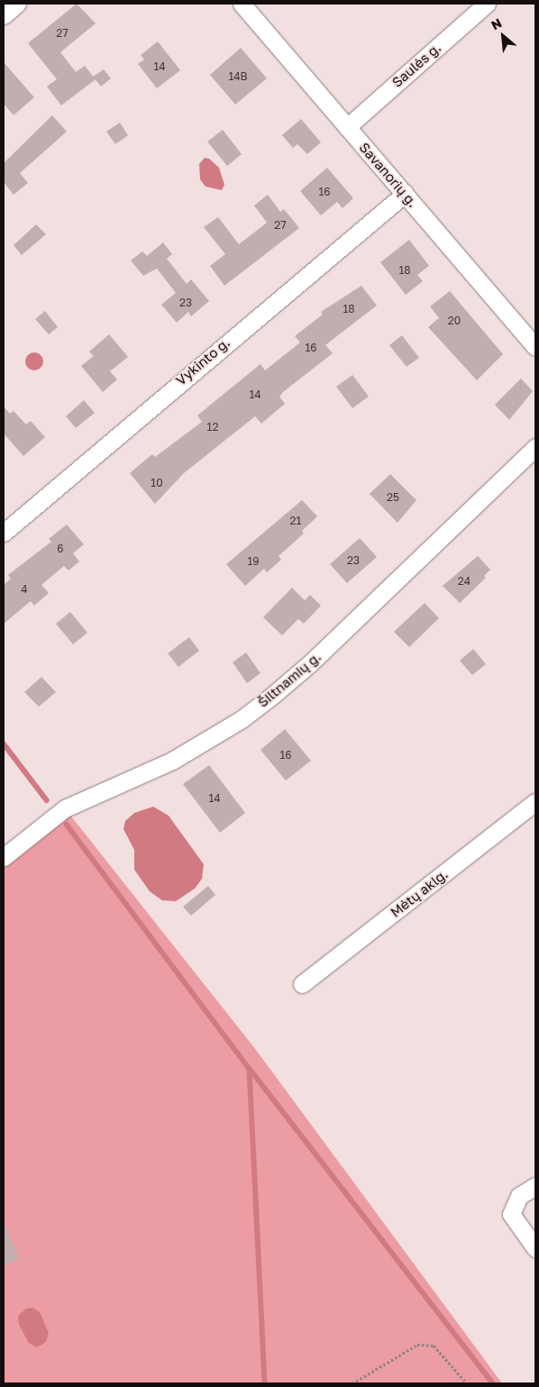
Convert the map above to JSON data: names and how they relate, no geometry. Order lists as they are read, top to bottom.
{
  "streets": {
    "street": [
      "Saulės g.",
      "Savanorių g.",
      "Vykinto g.",
      "Šiltnamių g.",
      "Mėtų aklg."
    ]
  },
  "crossings": [
    ["Saulės g.", "Savanorių g."],
    ["Savanorių g.", "Vykinto g."]
  ],
  "house_numbers": [
    "27",
    "14",
    "14B",
    "16",
    "27",
    "18",
    "23",
    "18",
    "20",
    "16",
    "14",
    "12",
    "10",
    "25",
    "21",
    "6",
    "23",
    "19",
    "24",
    "4",
    "16",
    "14"
  ],
  "north": "top left"
}
